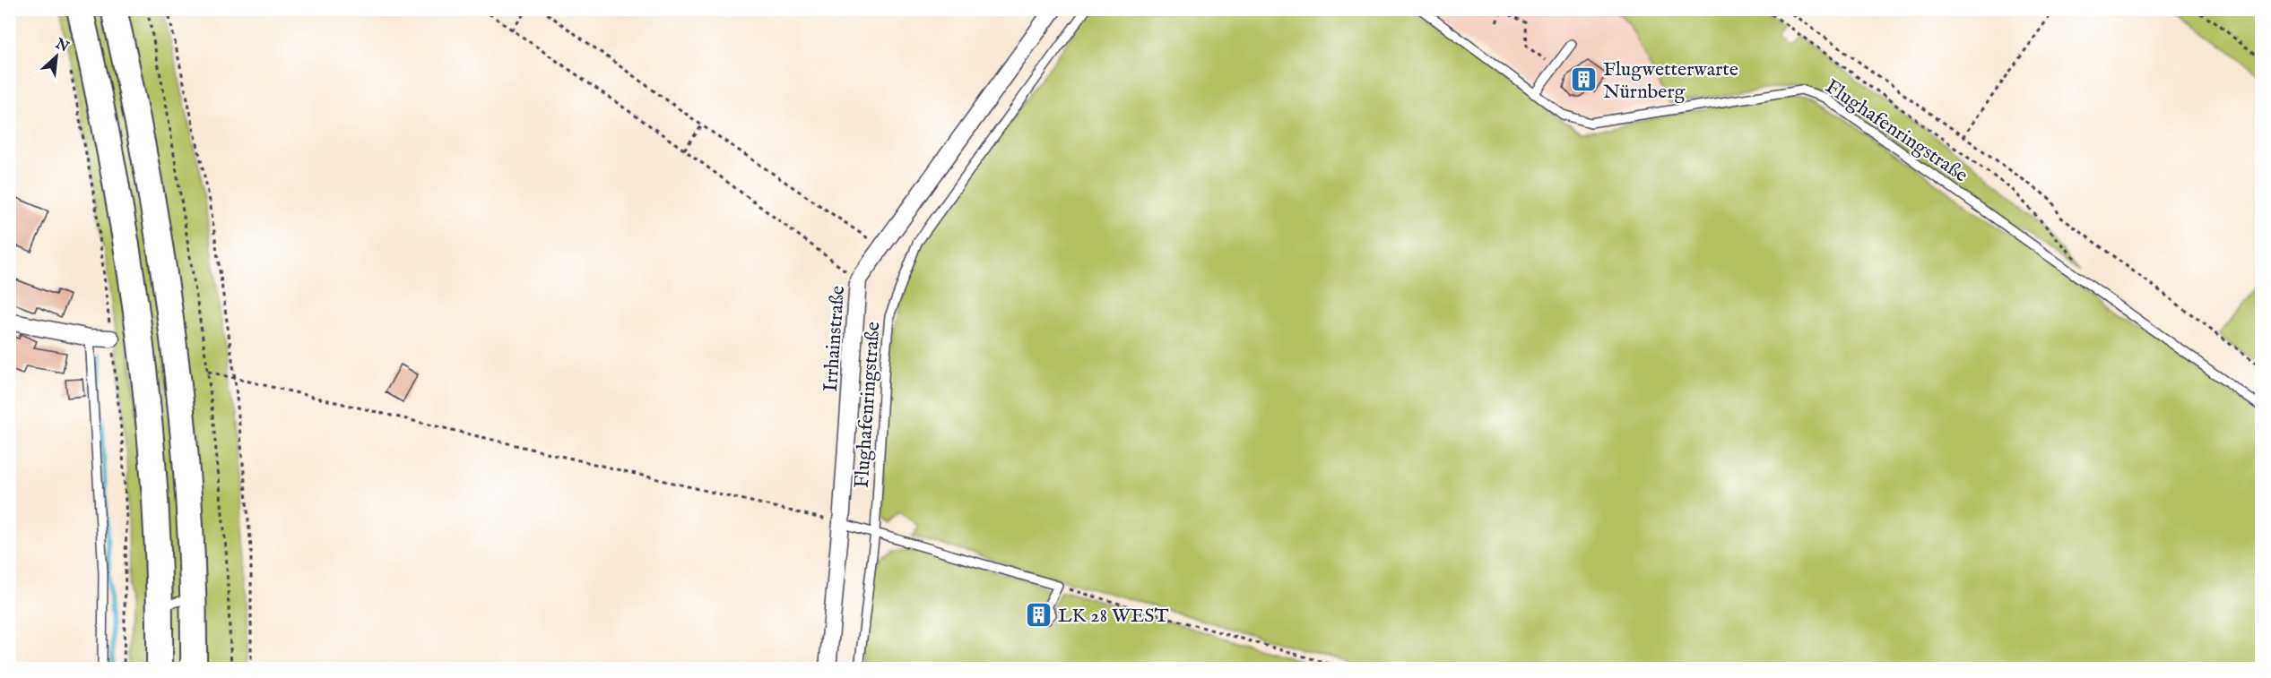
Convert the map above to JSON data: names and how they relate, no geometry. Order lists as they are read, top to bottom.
{
  "streets": {
    "street": ["Irrhainstraße"],
    "lane": ["Flughafenringstraße"]
  },
  "places": {
    "building": ["Flugwetterwarte Nürnberg", "LK 28 WEST"]
  },
  "north": "top right"
}
